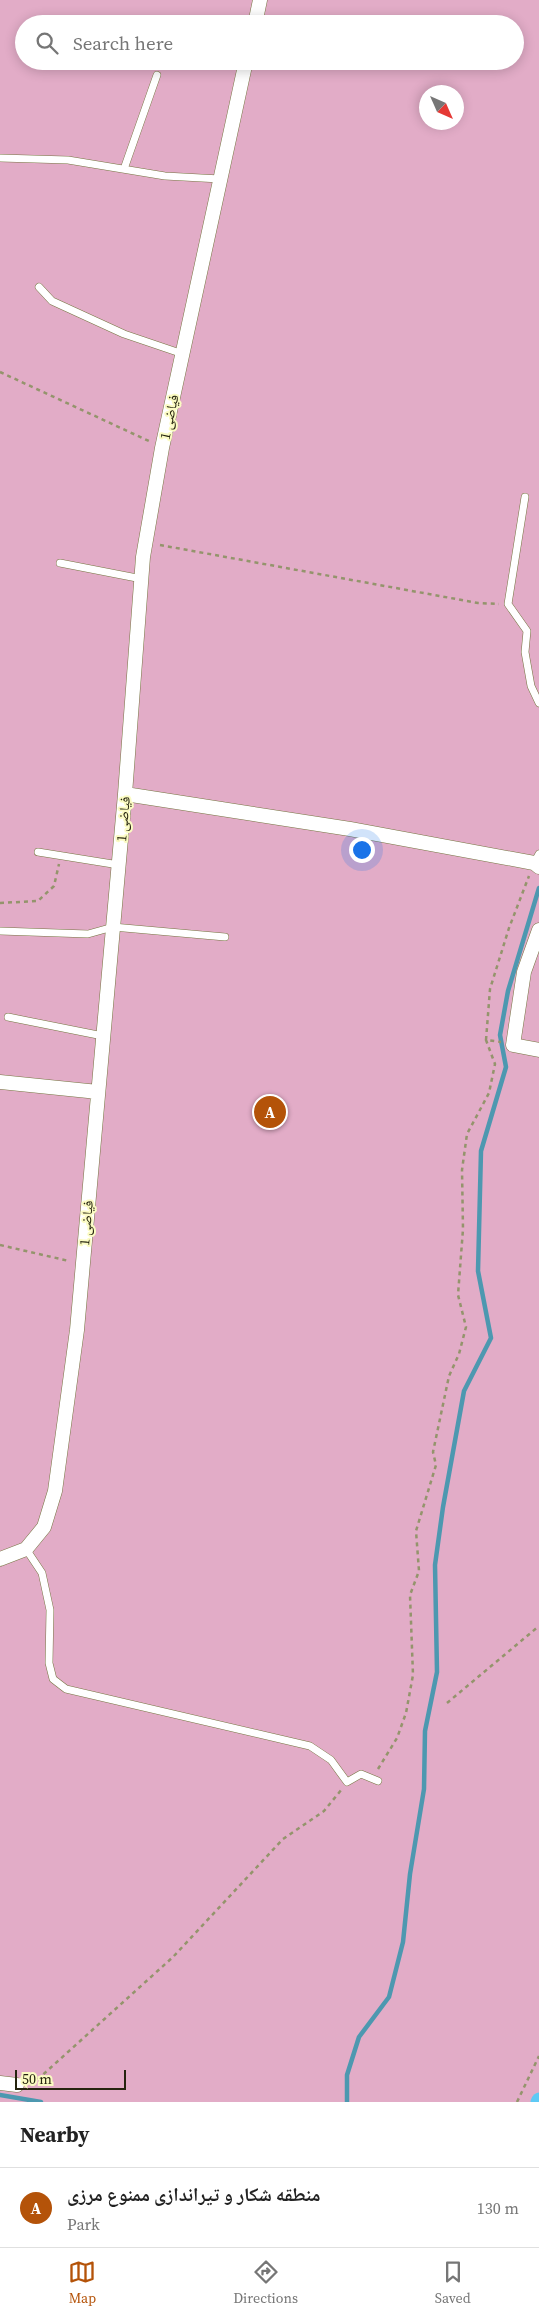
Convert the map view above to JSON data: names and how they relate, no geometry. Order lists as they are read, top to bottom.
{
  "streets": {
    "street": ["فیاضی 1"]
  },
  "scale_bar": "50 m",
  "north": "bottom right",
  "page": {
    "search": "Search here",
    "pins": "A",
    "scale": "50 m",
    "heading": "Nearby",
    "list": [
      {
        "mark": "A",
        "name": "منطقه شکار و تیراندازی ممنوع مرزی",
        "note": "Park",
        "value": "130 m"
      }
    ],
    "nav": ["Map", "Directions", "Saved"]
  }
}
